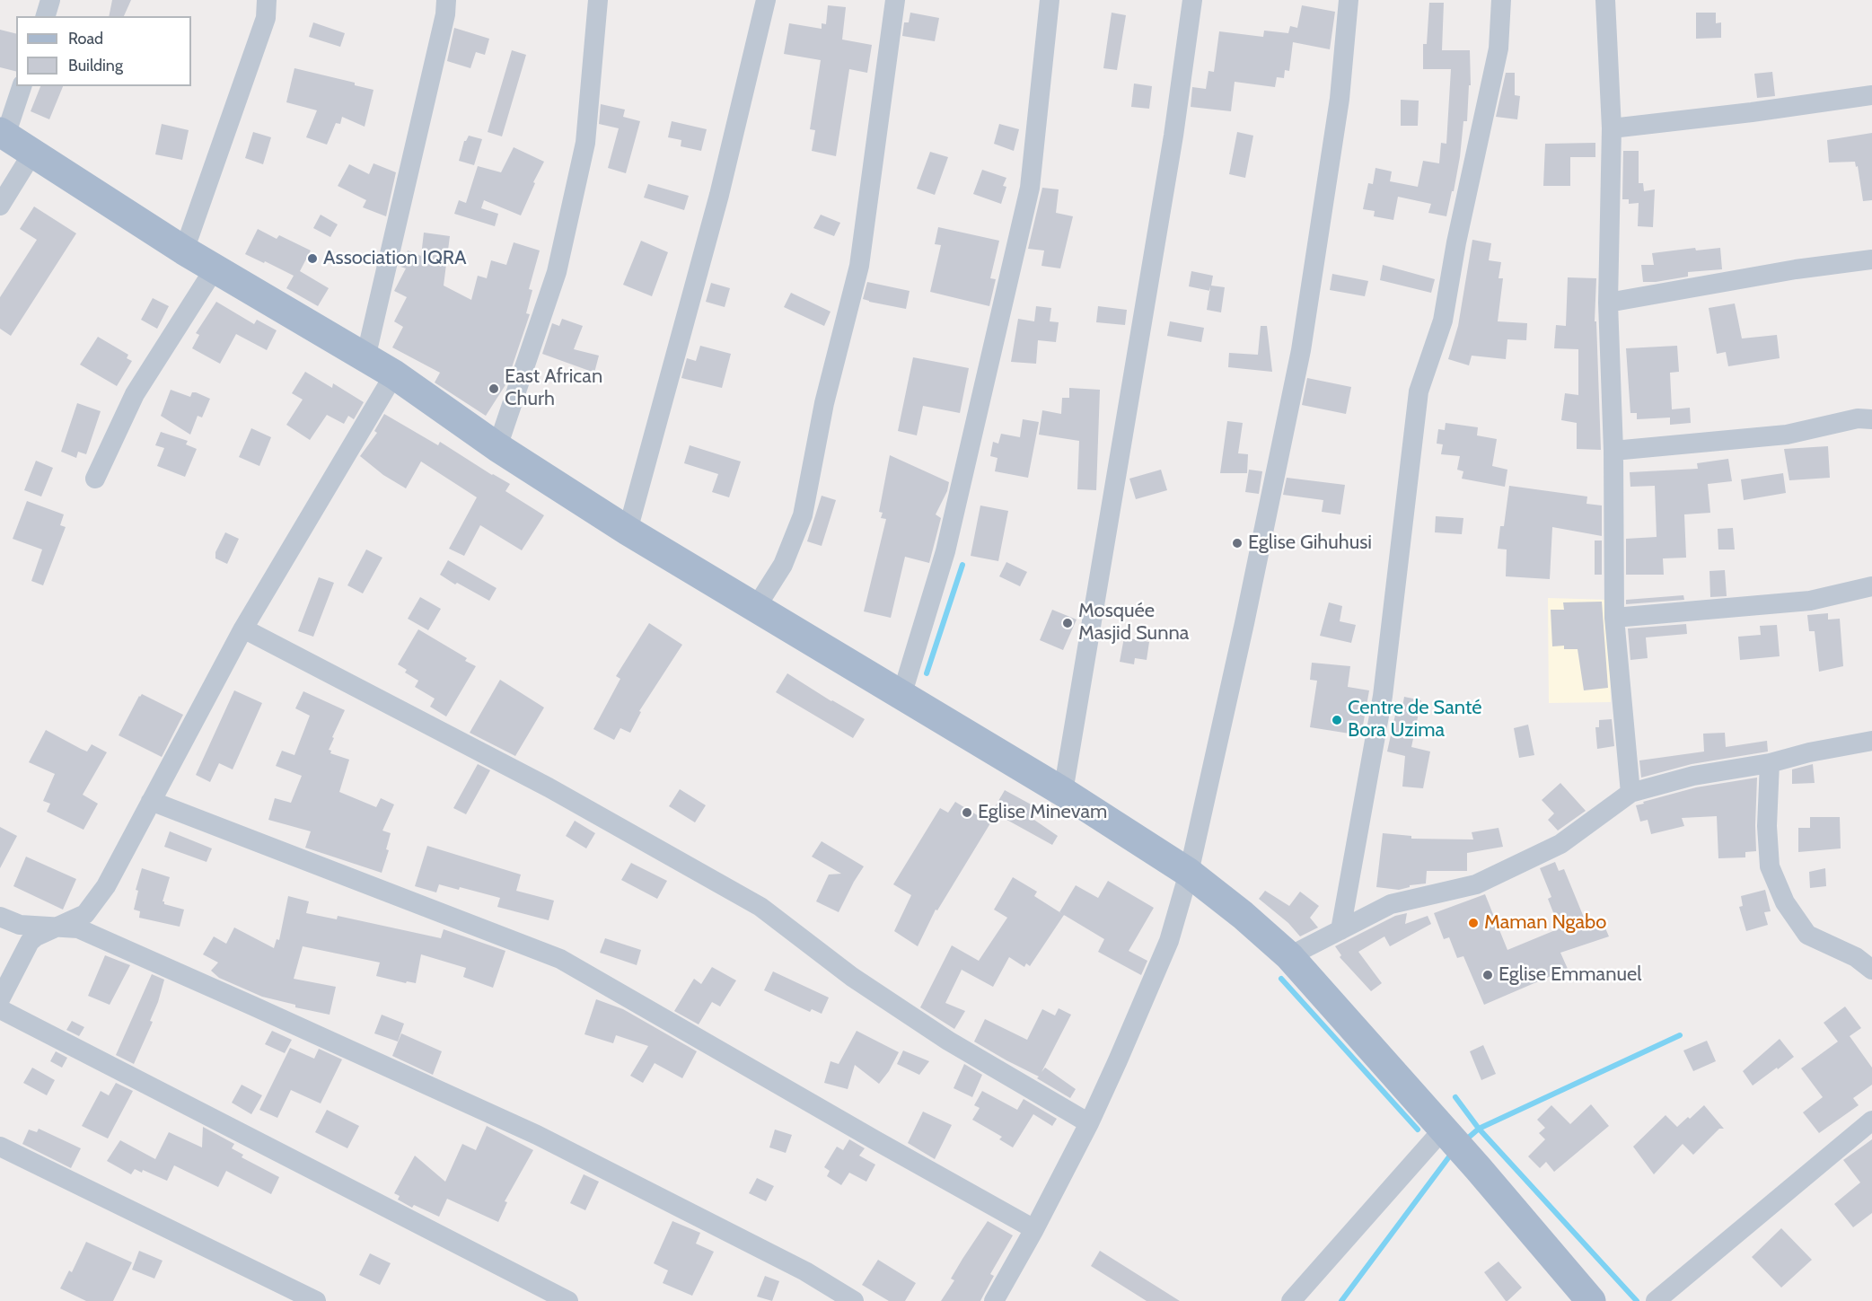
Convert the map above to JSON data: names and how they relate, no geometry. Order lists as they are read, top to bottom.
{
  "places": [
    "Association IQRA",
    "East African Churh",
    "Eglise Gihuhusi",
    "Mosquée Masjid Sunna",
    "Centre de Santé Bora Uzima",
    "Eglise Minevam",
    "Maman Ngabo",
    "Eglise Emmanuel"
  ],
  "legend": ["Road", "Building"]
}
